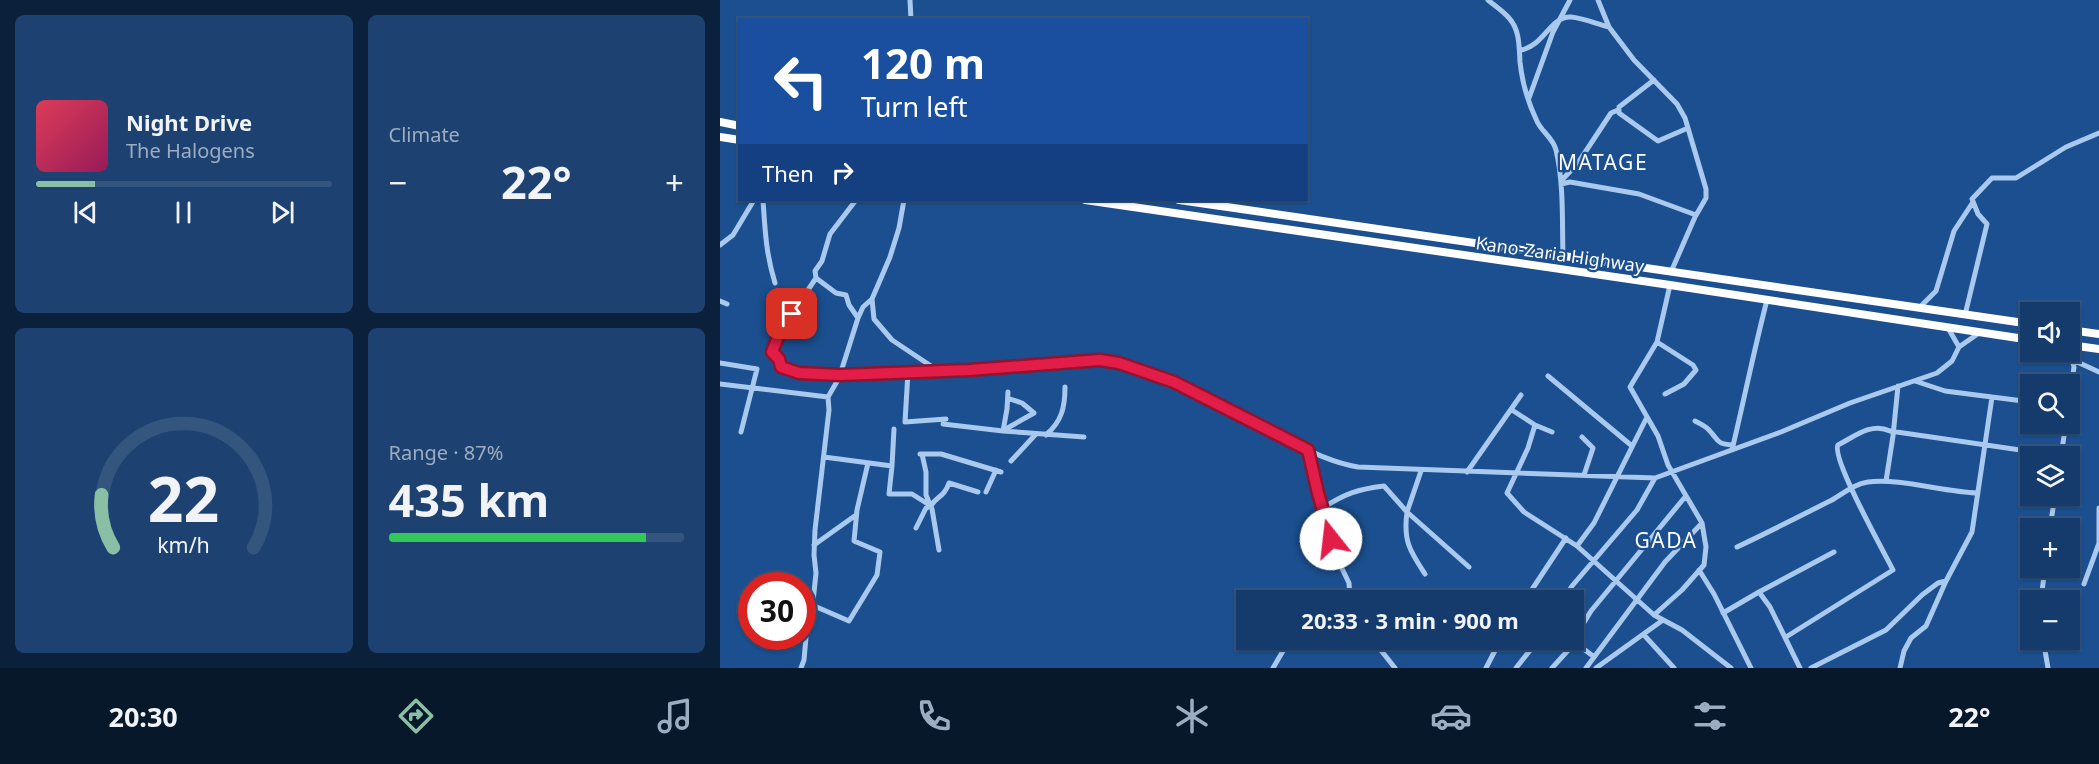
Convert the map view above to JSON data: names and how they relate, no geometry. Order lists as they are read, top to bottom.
{
  "streets": {
    "highway": ["Kano-Zaria Highway"]
  },
  "districts": ["MATAGE", "GADA"],
  "page": {
    "tile": [
      "Climate",
      ["Range · 87%", "435 km"]
    ],
    "turn": ["120 m", "Turn left"],
    "song": ["Night Drive", "The Halogens"],
    "then": "Then",
    "heat": ["−", "22°", "+"],
    "map_buttons": ["+", "−"],
    "limit": "30",
    "trip": "20:33 · 3 min · 900 m",
    "tabs": ["20:30", "22°"],
    "gauge": ["22", "km/h"]
  }
}
